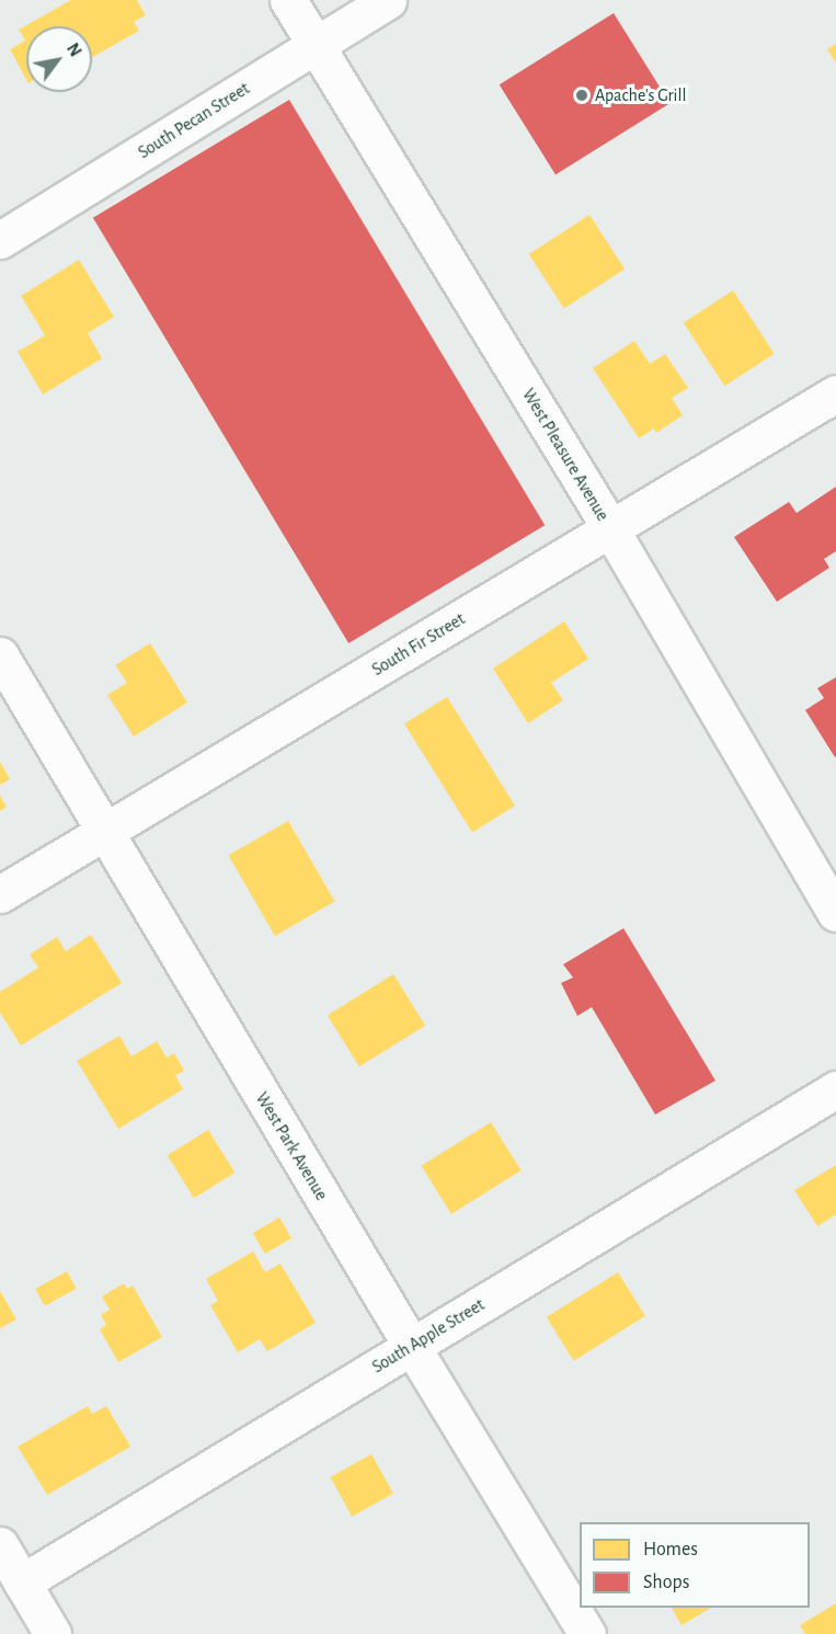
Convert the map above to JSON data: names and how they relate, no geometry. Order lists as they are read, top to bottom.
{
  "streets": {
    "street": [
      "South Pecan Street",
      "West Pleasure Avenue",
      "South Fir Street",
      "West Park Avenue",
      "South Apple Street"
    ]
  },
  "crossings": [
    ["South Pecan Street", "West Pleasure Avenue"],
    ["West Pleasure Avenue", "South Fir Street"],
    ["South Fir Street", "West Park Avenue"],
    ["West Park Avenue", "South Apple Street"]
  ],
  "places": ["Apache's Grill"],
  "legend": ["Homes", "Shops"],
  "north": "top right"
}
